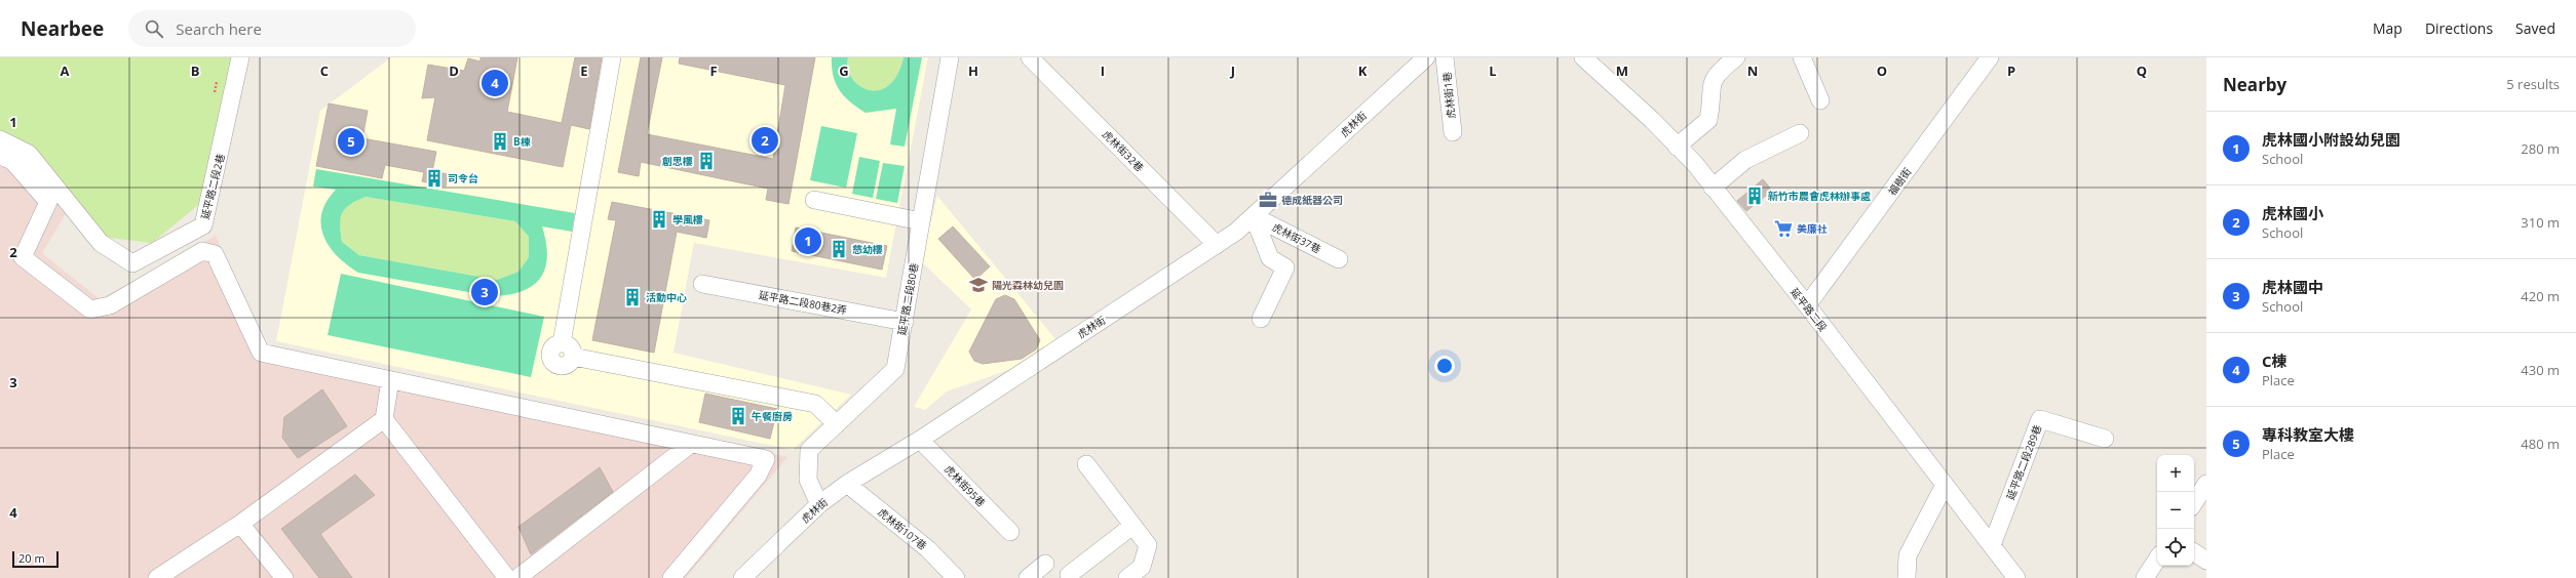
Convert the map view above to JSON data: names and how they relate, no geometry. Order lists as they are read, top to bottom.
{
  "streets": {
    "street": [
      "虎林街1巷",
      "虎林街",
      "虎林街32巷",
      "福樹街",
      "延平路二段2巷",
      "虎林街37巷",
      "延平路二段80巷",
      "延平路二段80巷2弄",
      "延平路二段",
      "延平路二段289巷",
      "虎林街95巷",
      "虎林街107巷"
    ]
  },
  "crossings": [
    ["虎林街", "虎林街32巷"],
    ["虎林街", "虎林街37巷"],
    ["虎林街", "延平路二段80巷"],
    ["虎林街", "虎林街95巷"],
    ["虎林街", "虎林街107巷"],
    ["福樹街", "延平路二段"],
    ["延平路二段80巷", "延平路二段80巷2弄"],
    ["延平路二段", "延平路二段289巷"]
  ],
  "places": {
    "building": [
      "B棟",
      "創思樓",
      "司令台",
      "新竹市農會虎林辦事處",
      "學風樓",
      "慈幼樓",
      "活動中心",
      "午餐廚房"
    ],
    "office": ["德成紙器公司"],
    "supermarket": ["美廉社"],
    "school or university": ["陽光森林幼兒園"]
  },
  "scale_bar": "20 m",
  "page": {
    "header": "Nearbee",
    "search": "Search here",
    "nav": ["Map", "Directions", "Saved"],
    "heading": ["Nearby", "5 results"],
    "pins": [
      "4",
      "2",
      "5",
      "1",
      "3"
    ],
    "list": [
      {
        "mark": "1",
        "name": "虎林國小附設幼兒園",
        "note": "School",
        "value": "280 m"
      },
      {
        "mark": "2",
        "name": "虎林國小",
        "note": "School",
        "value": "310 m"
      },
      {
        "mark": "3",
        "name": "虎林國中",
        "note": "School",
        "value": "420 m"
      },
      {
        "mark": "4",
        "name": "C棟",
        "note": "Place",
        "value": "430 m"
      },
      {
        "mark": "5",
        "name": "專科教室大樓",
        "note": "Place",
        "value": "480 m"
      }
    ],
    "map_buttons": ["+", "−"],
    "scale": "20 m"
  },
  "grid": {
    "columns": [
      "A",
      "B",
      "C",
      "D",
      "E",
      "F",
      "G",
      "H",
      "I",
      "J",
      "K",
      "L",
      "M",
      "N",
      "O",
      "P",
      "Q"
    ],
    "rows": [
      "1",
      "2",
      "3",
      "4"
    ]
  }
}
